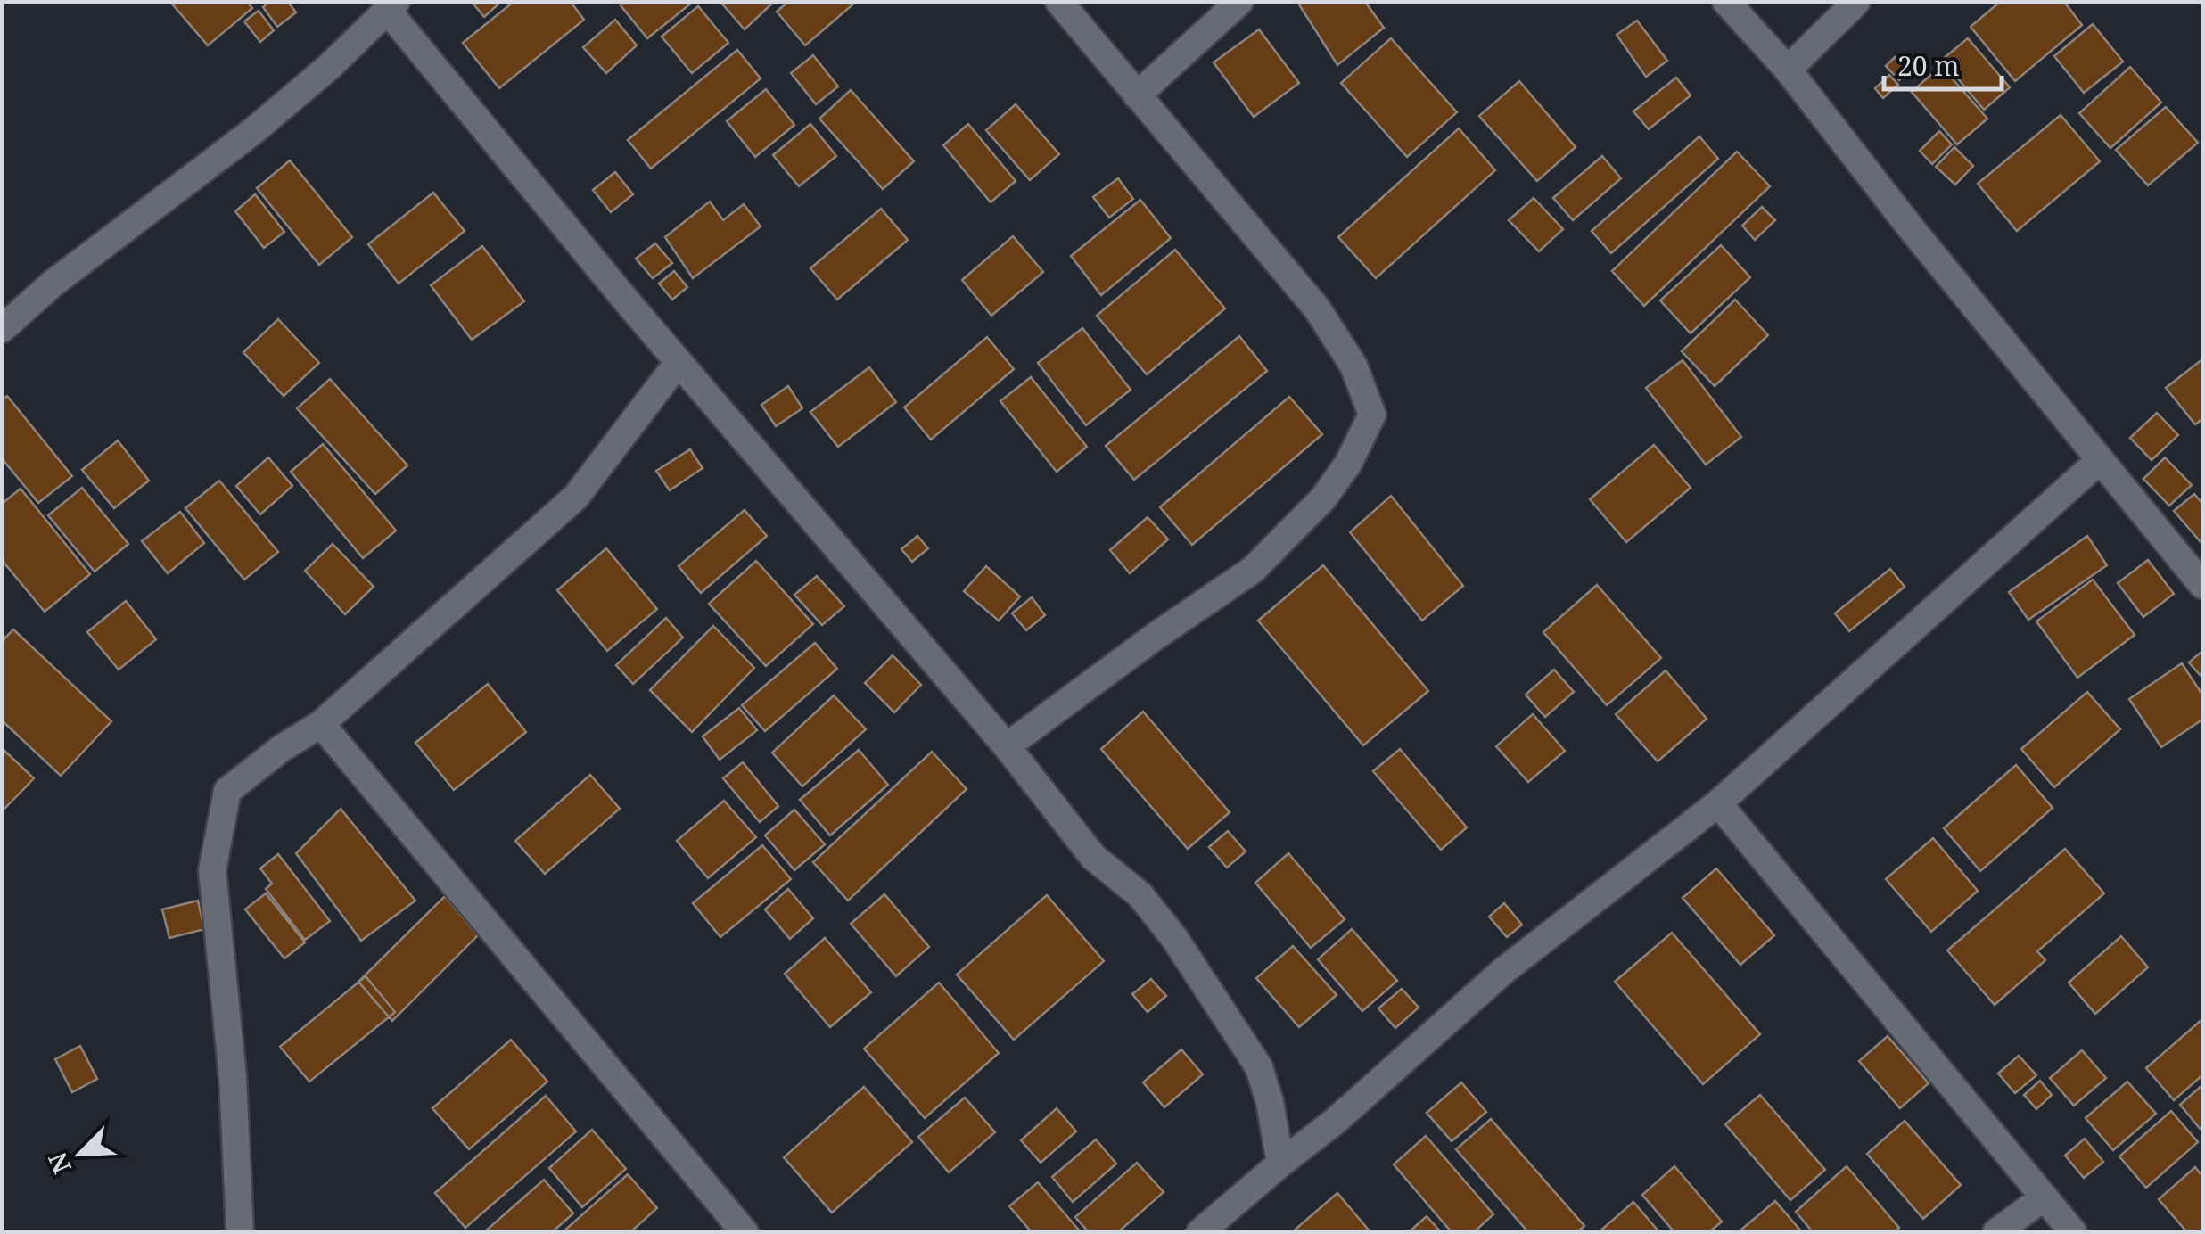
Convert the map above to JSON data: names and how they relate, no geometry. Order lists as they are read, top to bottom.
{
  "scale_bar": "20 m",
  "north": "bottom left"
}
